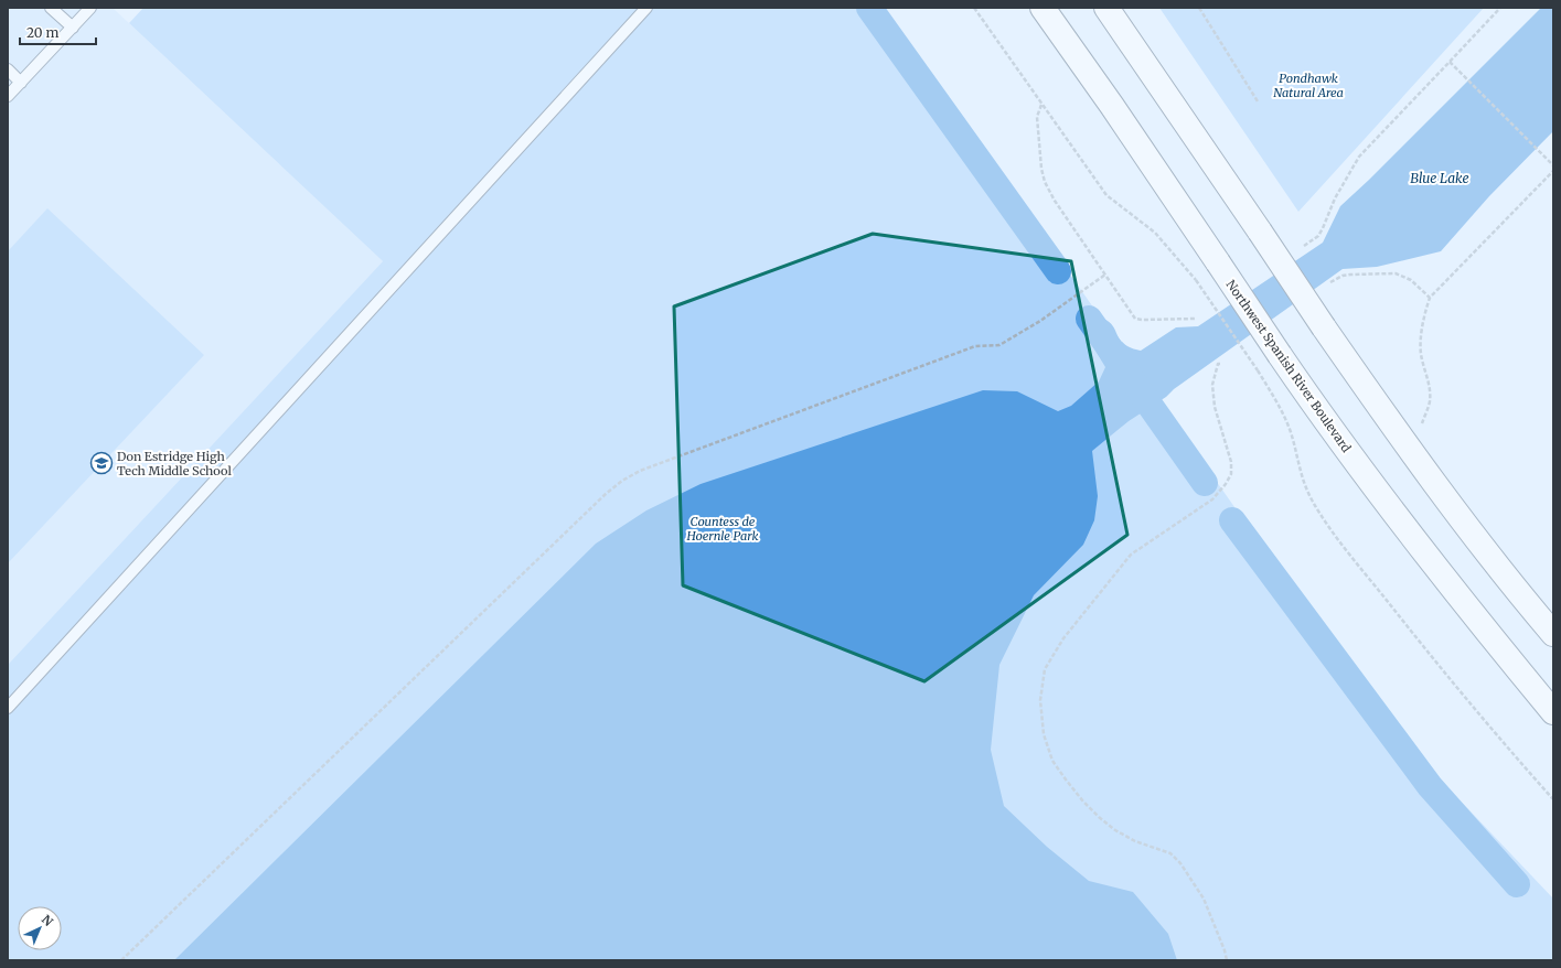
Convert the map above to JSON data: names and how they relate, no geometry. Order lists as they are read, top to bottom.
{
  "streets": {
    "main road": ["Northwest Spanish River Boulevard"]
  },
  "water": ["Blue Lake"],
  "parks": ["Pondhawk Natural Area", "Countess de Hoernle Park"],
  "places": {
    "school or university": ["Don Estridge High Tech Middle School"]
  },
  "scale_bar": "20 m",
  "north": "top right"
}
